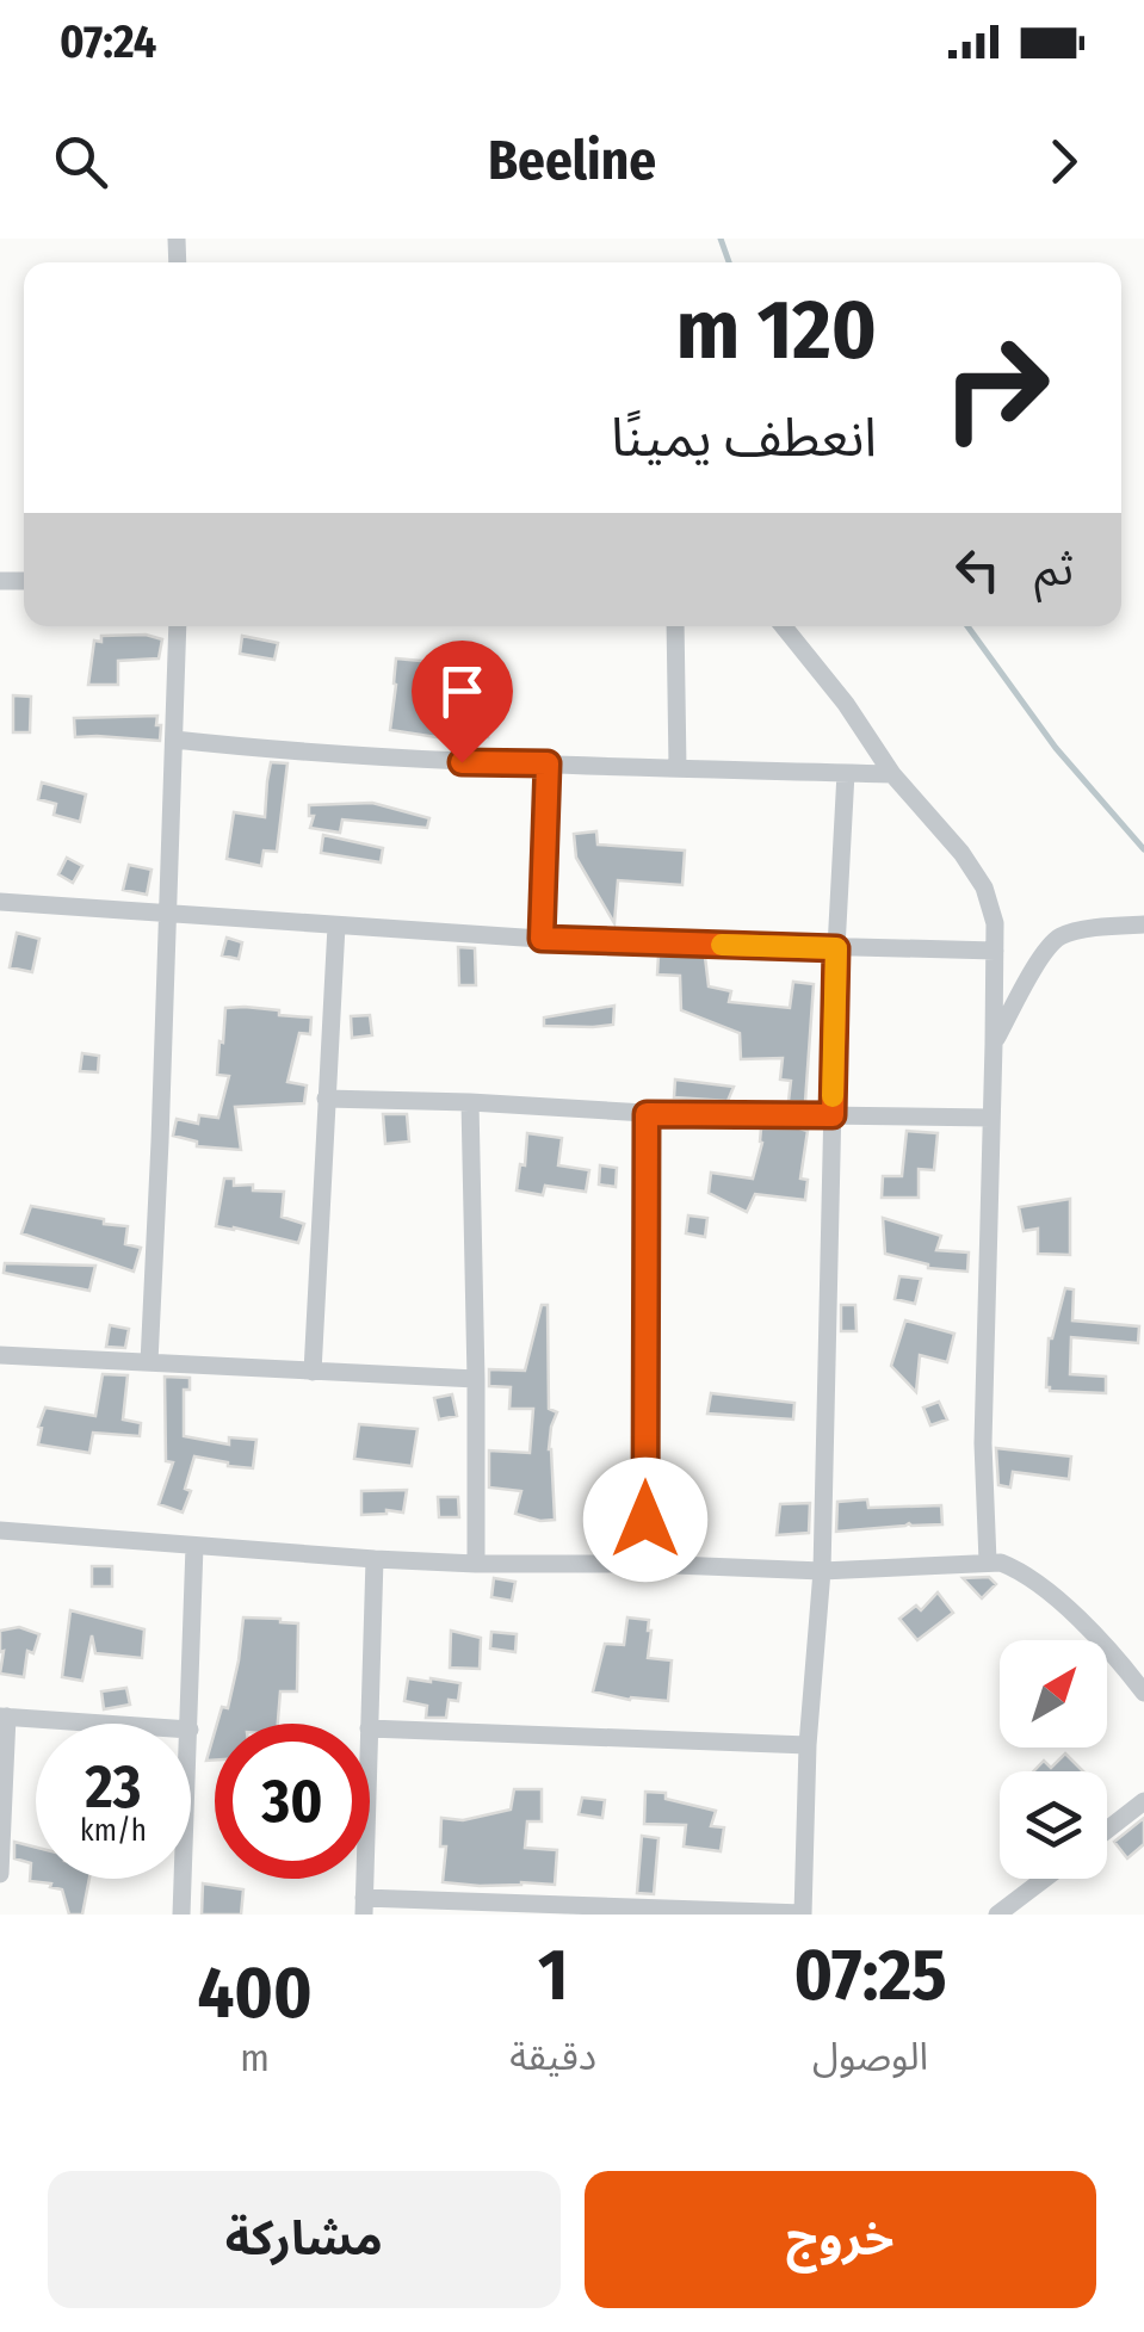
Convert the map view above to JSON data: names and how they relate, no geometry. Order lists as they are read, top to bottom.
{
  "north": "top right",
  "page": {
    "status": "07:24",
    "header": "Beeline",
    "turn": ["120 m", "انعطف يمينًا"],
    "then": "ثم",
    "speed": "23 km/h",
    "limit": "30",
    "eta": [
      "07:25",
      "الوصول",
      "1",
      "دقيقة",
      "400",
      "m"
    ],
    "buttons": ["خروج", "مشاركة"]
  }
}
